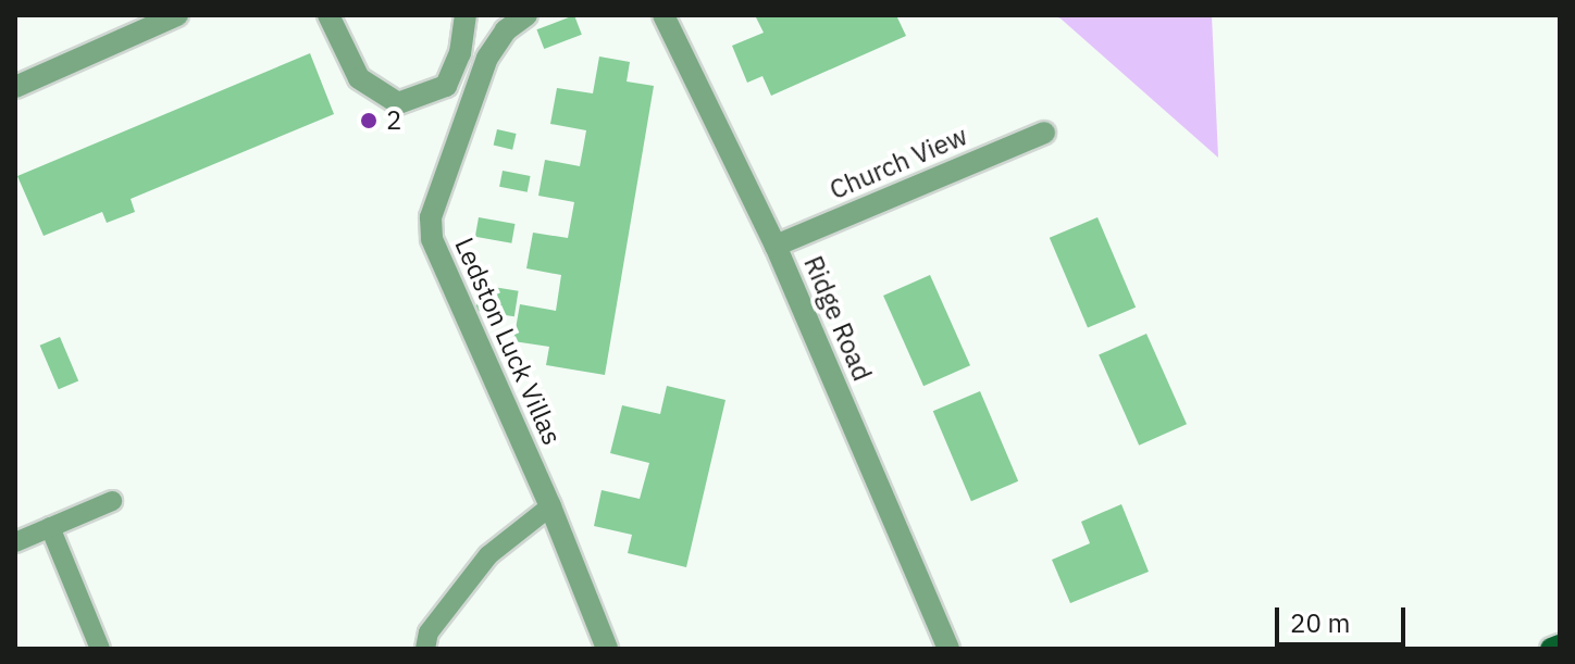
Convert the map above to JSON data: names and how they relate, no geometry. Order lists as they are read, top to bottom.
{
  "streets": {
    "street": ["Church View", "Ridge Road", "Ledston Luck Villas"]
  },
  "crossings": [
    ["Church View", "Ridge Road"]
  ],
  "places": ["2"],
  "scale_bar": "20 m"
}
